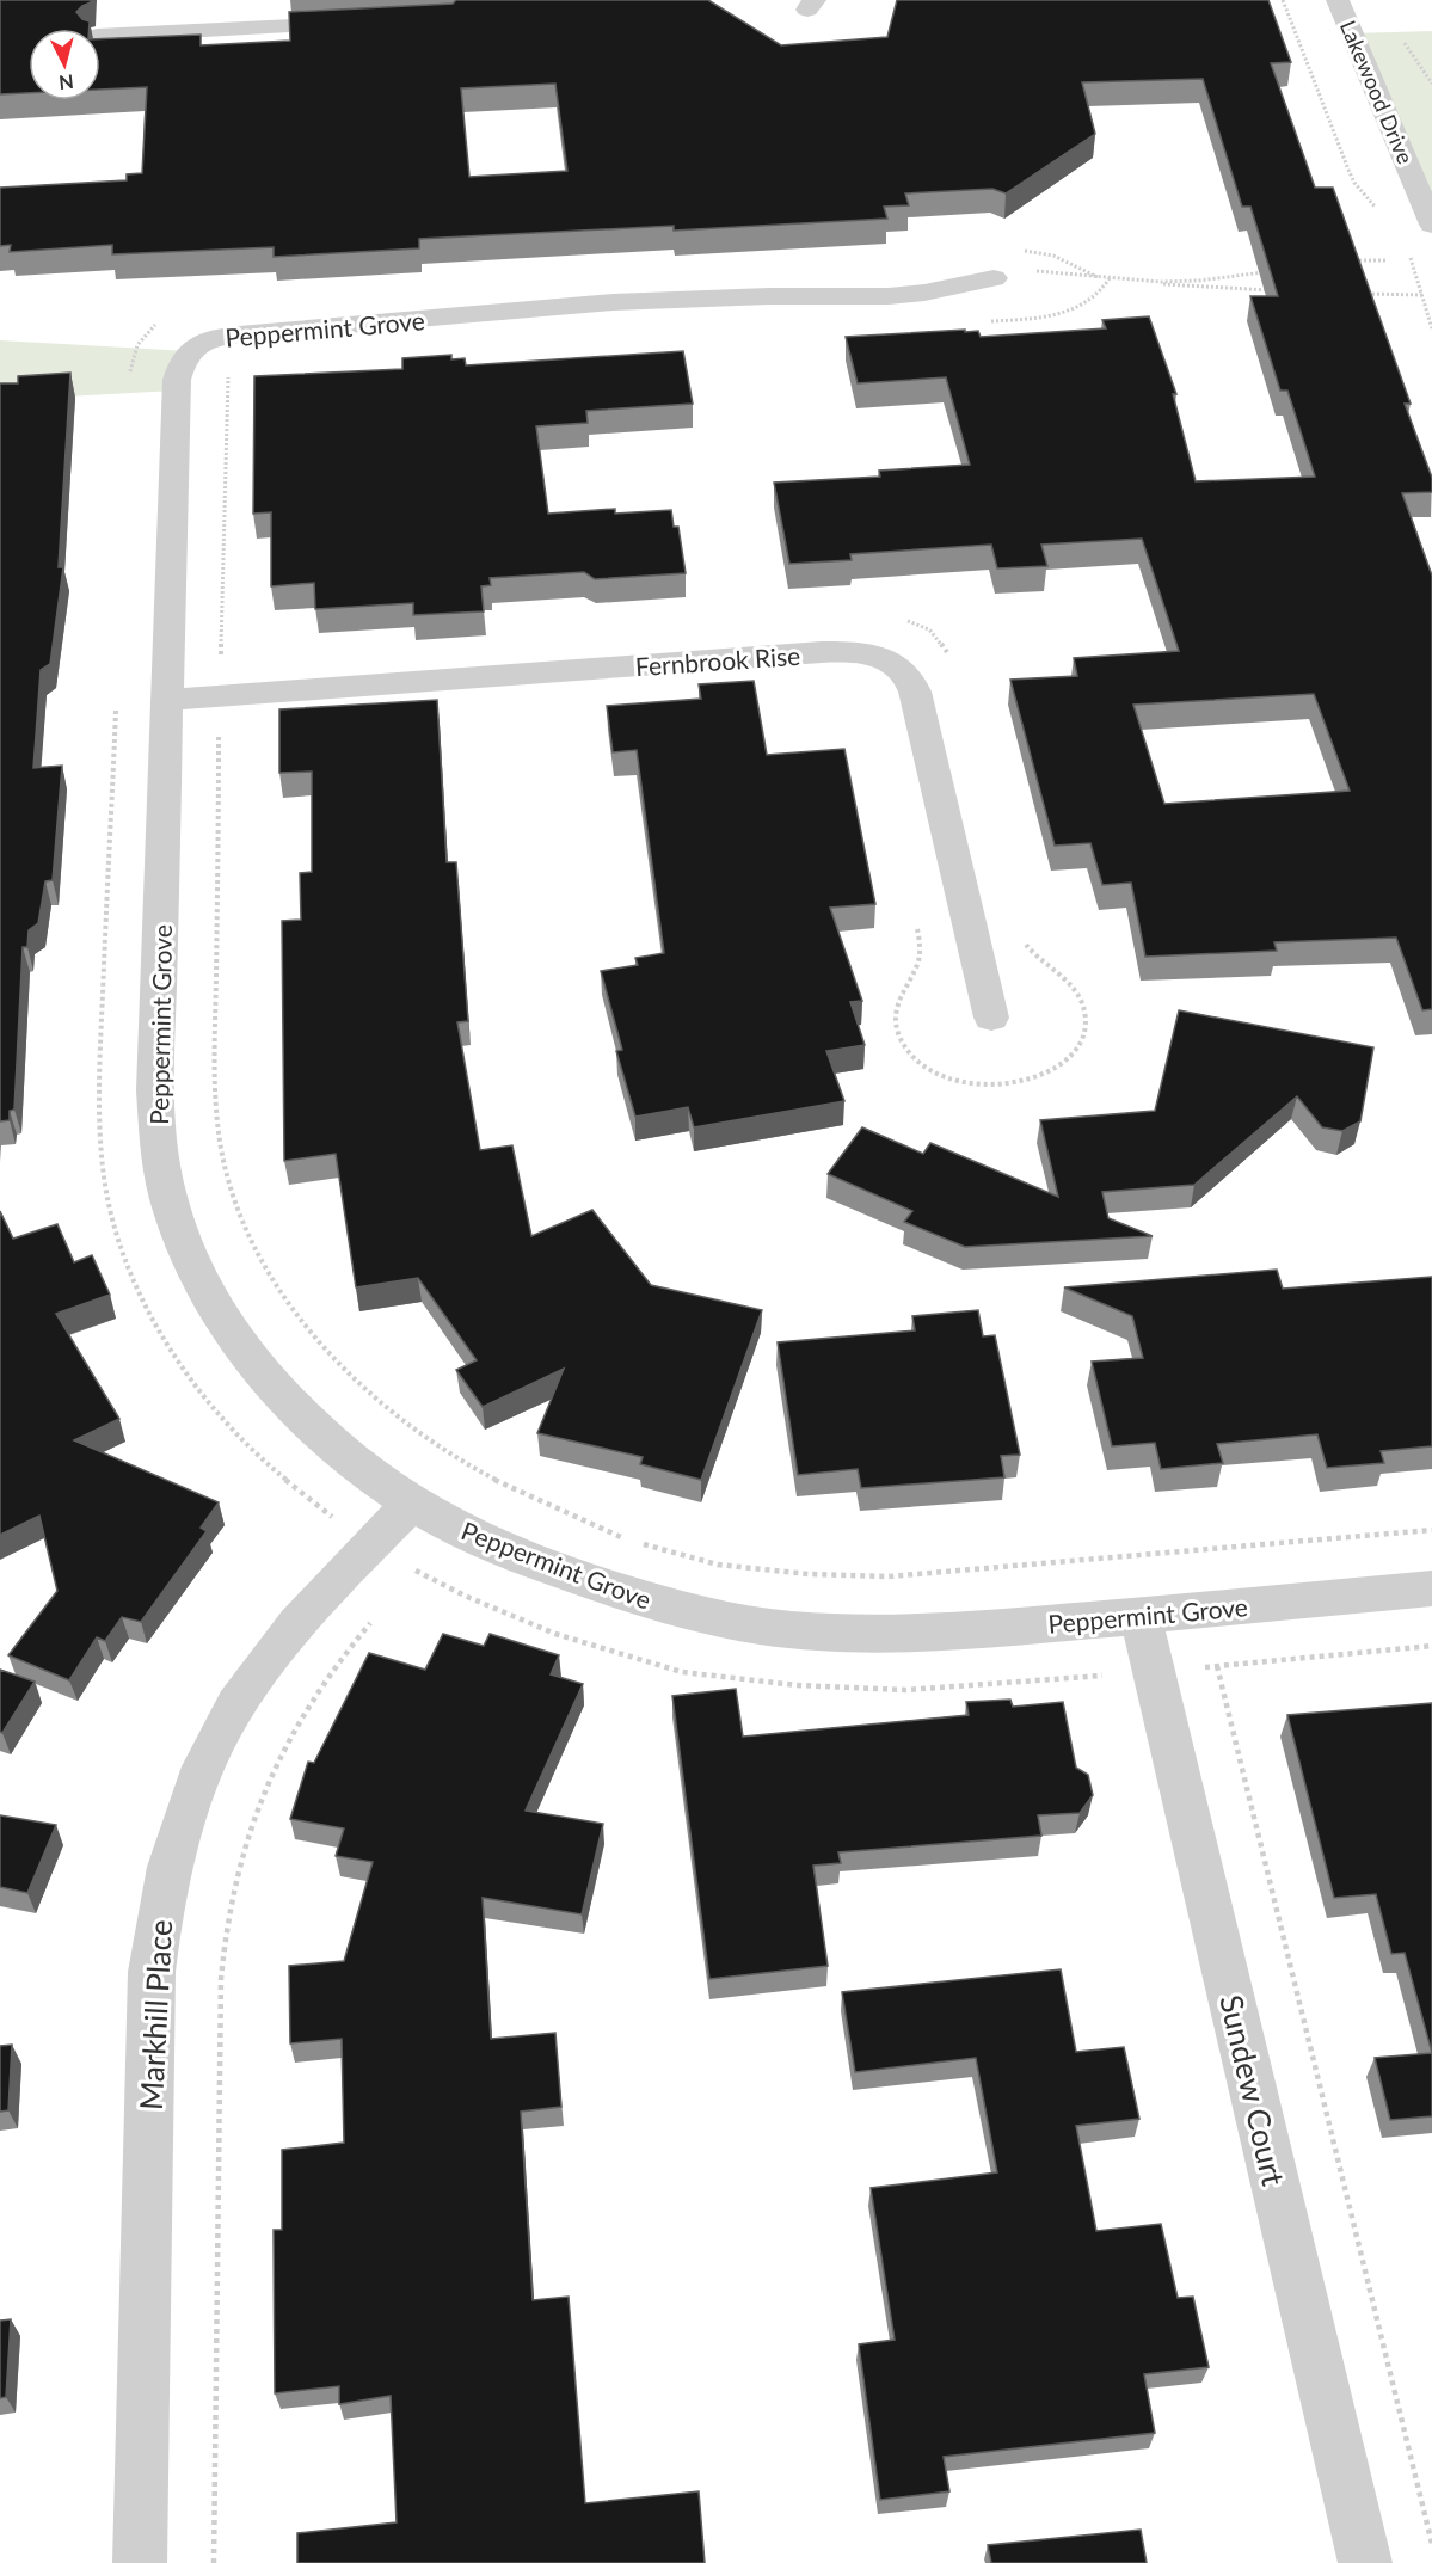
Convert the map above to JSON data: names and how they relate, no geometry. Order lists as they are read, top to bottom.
{
  "streets": {
    "street": [
      "Lakewood Drive",
      "Peppermint Grove",
      "Fernbrook Rise",
      "Markhill Place",
      "Sundew Court"
    ]
  },
  "crossings": [
    ["Peppermint Grove", "Fernbrook Rise"],
    ["Peppermint Grove", "Markhill Place"],
    ["Peppermint Grove", "Sundew Court"]
  ],
  "north": "bottom"
}
